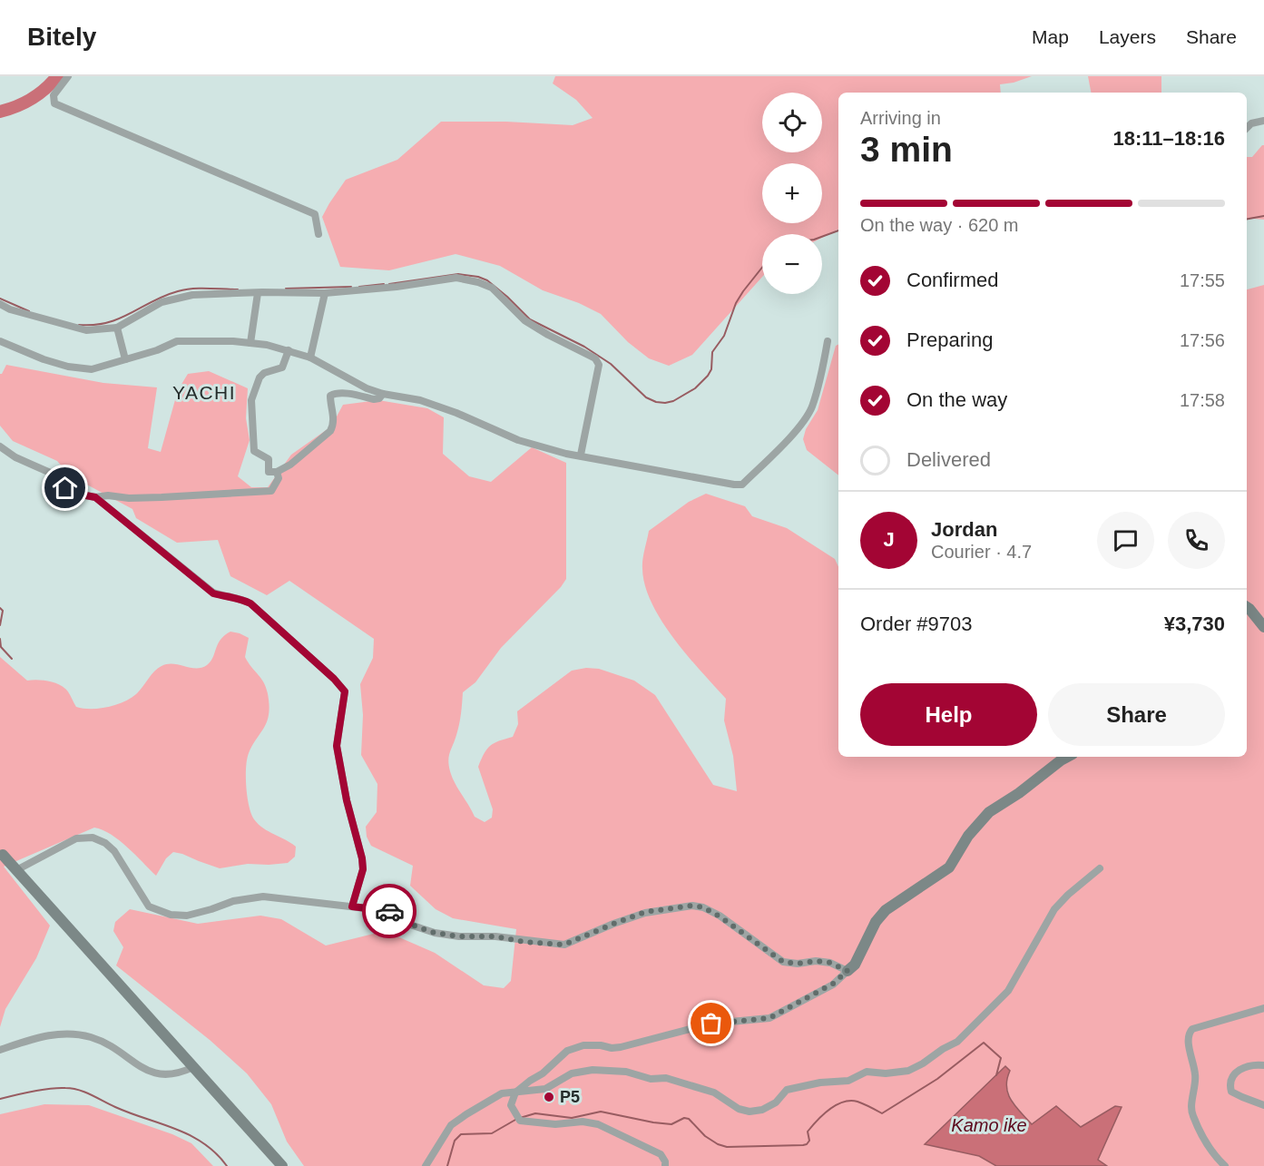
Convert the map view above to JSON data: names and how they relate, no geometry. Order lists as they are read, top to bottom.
{
  "districts": ["YACHI"],
  "water": ["Kamo ike"],
  "places": ["P5"],
  "page": {
    "header": "Bitely",
    "nav": ["Map", "Layers", "Share"],
    "map_buttons": ["+", "−"],
    "heading": ["3 min", "Arriving in", "18:11–18:16"],
    "panel": [
      "Jordan",
      "Courier · 4.7",
      "Order #9703",
      "¥3,730"
    ],
    "bar": "On the way · 620 m",
    "list": [
      ["Confirmed", "17:55"],
      ["Preparing", "17:56"],
      ["On the way", "17:58"],
      "Delivered"
    ],
    "round": "J",
    "buttons": ["Help", "Share"]
  }
}
